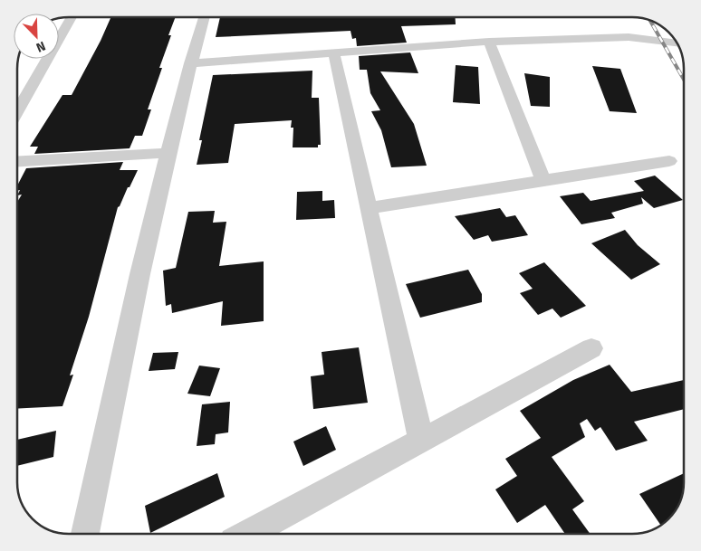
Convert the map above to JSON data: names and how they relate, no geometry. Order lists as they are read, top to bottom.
{
  "north": "bottom right"
}
